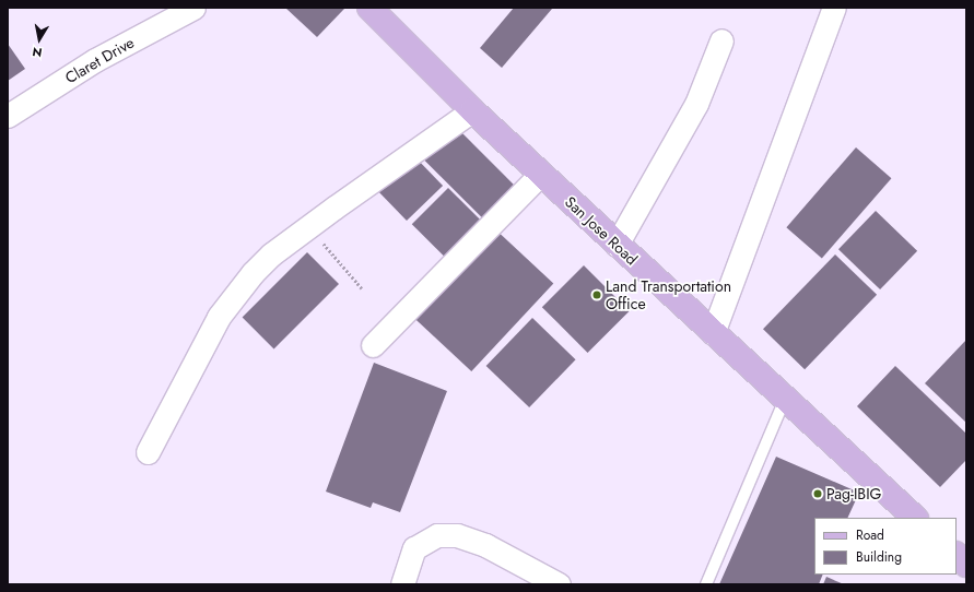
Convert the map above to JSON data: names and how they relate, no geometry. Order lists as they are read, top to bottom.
{
  "streets": {
    "main road": ["San Jose Road"],
    "street": ["Claret Drive"]
  },
  "places": ["Land Transportation Office", "Pag-IBIG"],
  "legend": ["Road", "Building"],
  "north": "bottom"
}
